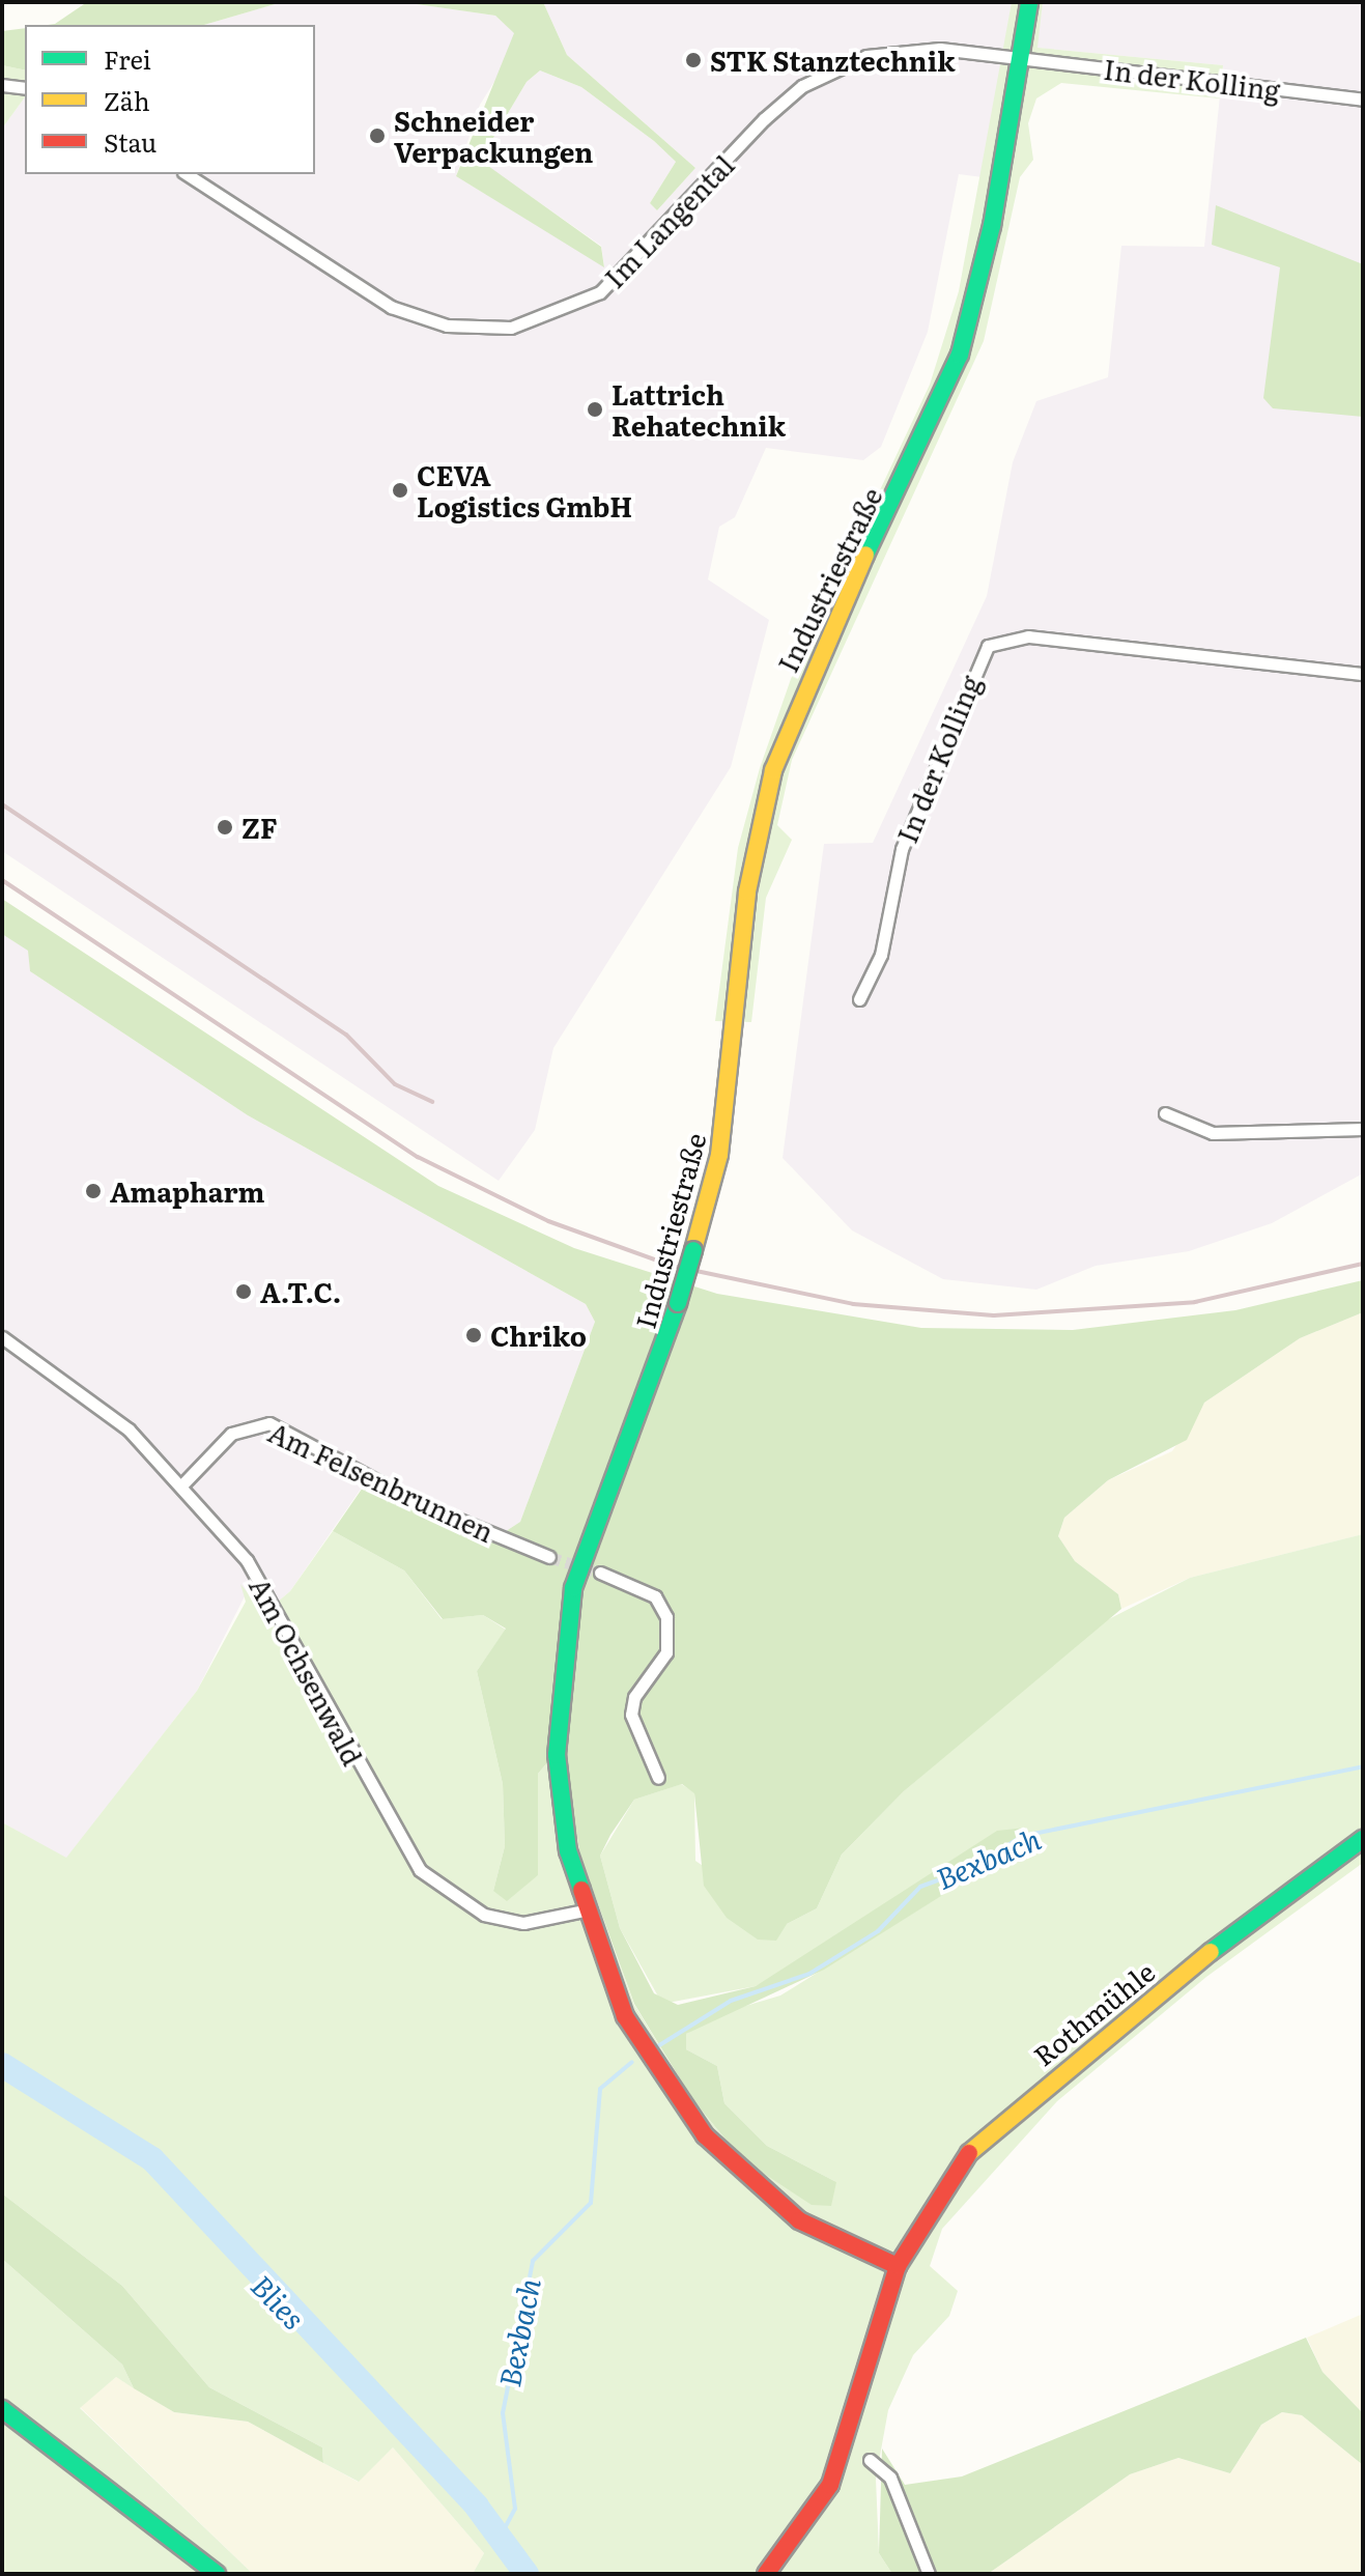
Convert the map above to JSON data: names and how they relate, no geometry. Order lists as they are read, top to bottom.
{
  "streets": {
    "street": [
      "In der Kolling",
      "Im Langental",
      "Industriestraße",
      "Am Felsenbrunnen",
      "Am Ochsenwald",
      "Rothmühle"
    ]
  },
  "crossings": [
    ["In der Kolling", "Im Langental"],
    ["In der Kolling", "Industriestraße"],
    ["Im Langental", "Industriestraße"],
    ["Industriestraße", "Am Ochsenwald"],
    ["Industriestraße", "Rothmühle"],
    ["Am Felsenbrunnen", "Am Ochsenwald"]
  ],
  "water": ["Bexbach", "Blies"],
  "places": [
    "STK Stanztechnik",
    "Schneider Verpackungen",
    "Lattrich Rehatechnik",
    "CEVA Logistics GmbH",
    "ZF",
    "Amapharm",
    "A.T.C.",
    "Chriko"
  ],
  "legend": ["Frei", "Zäh", "Stau"]
}
